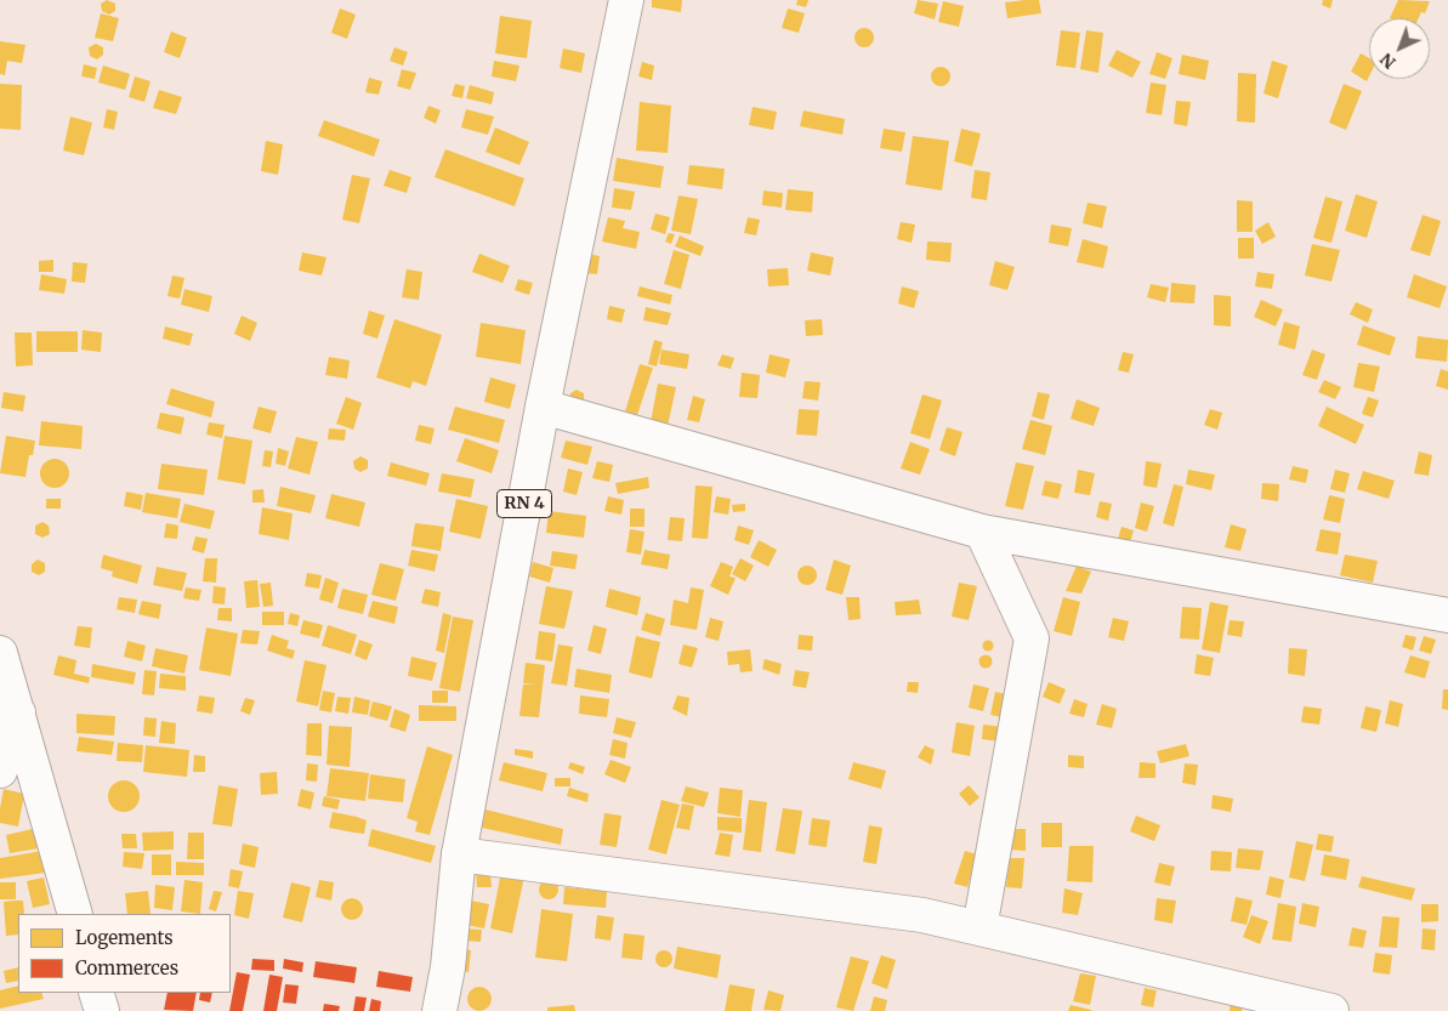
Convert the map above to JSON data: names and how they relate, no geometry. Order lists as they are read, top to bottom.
{
  "streets": {
    "main road": ["RN 4"]
  },
  "legend": ["Logements", "Commerces"],
  "north": "bottom left"
}
